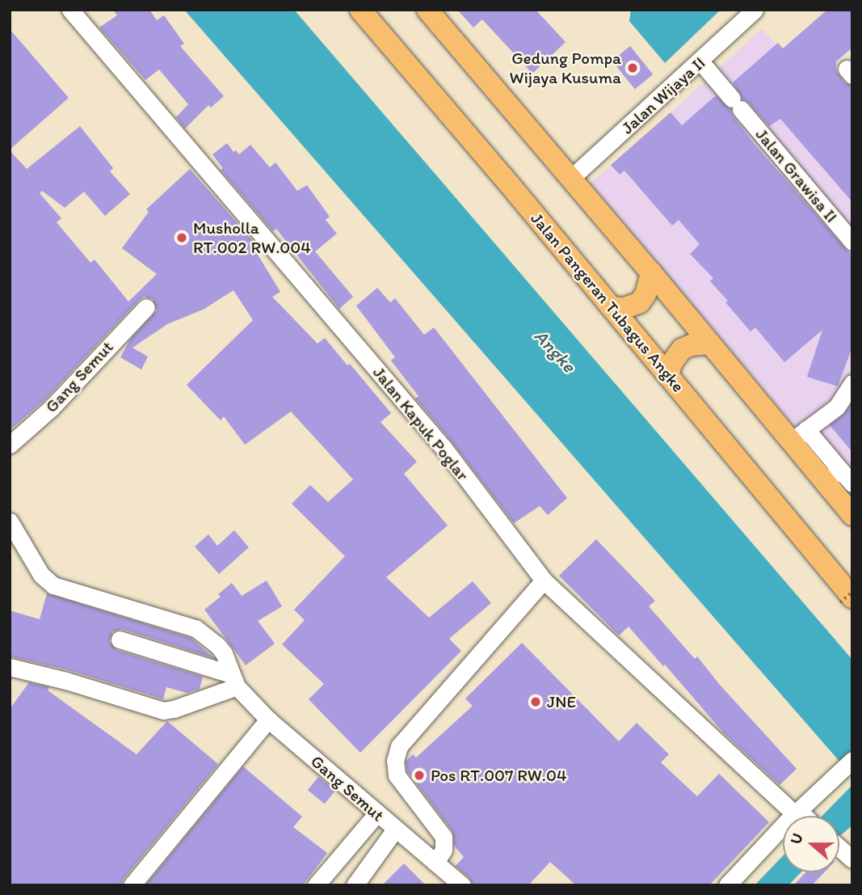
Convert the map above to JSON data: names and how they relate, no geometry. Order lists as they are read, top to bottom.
{
  "streets": {
    "main road": ["Jalan Pangeran Tubagus Angke"],
    "street": [
      "Jalan Wijaya II",
      "Jalan Grawisa II",
      "Gang Semut",
      "Jalan Kapuk Poglar"
    ]
  },
  "crossings": [
    ["Jalan Wijaya II", "Jalan Grawisa II"]
  ],
  "water": ["Angke"],
  "places": [
    "Gedung Pompa Wijaya Kusuma",
    "Musholla RT.002 RW.004",
    "JNE",
    "Pos RT.007 RW.04"
  ],
  "north": "left"
}
